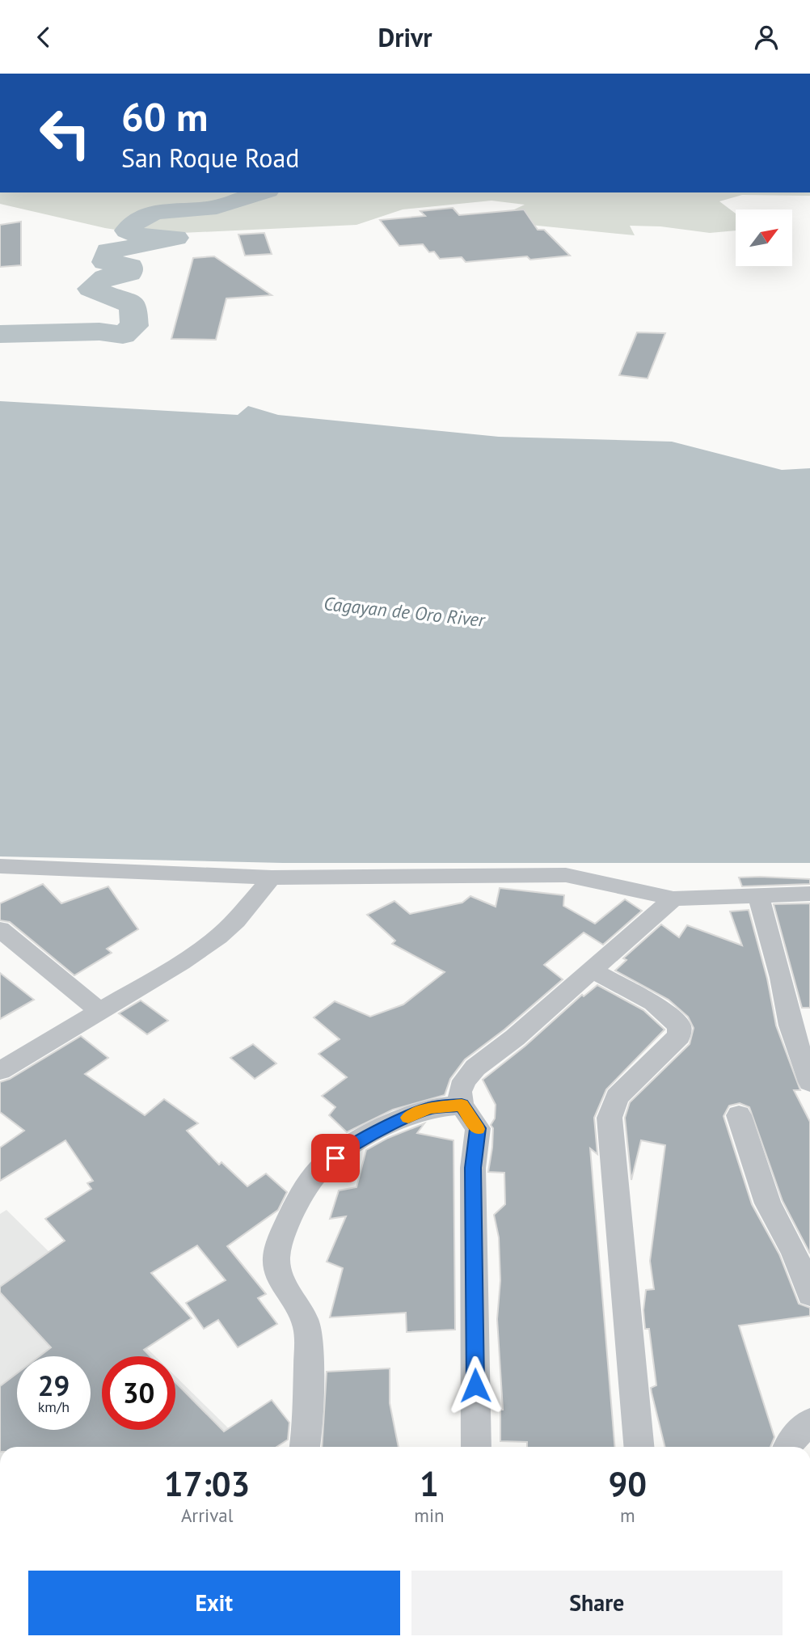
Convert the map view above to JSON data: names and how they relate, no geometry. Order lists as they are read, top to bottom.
{
  "water": ["Cagayan de Oro River"],
  "north": "top right",
  "page": {
    "header": "Drivr",
    "turn": ["60 m", "San Roque Road"],
    "speed": "29 km/h",
    "limit": "30",
    "eta": [
      "17:03",
      "Arrival",
      "1",
      "min",
      "90",
      "m"
    ],
    "buttons": ["Exit", "Share"]
  }
}
